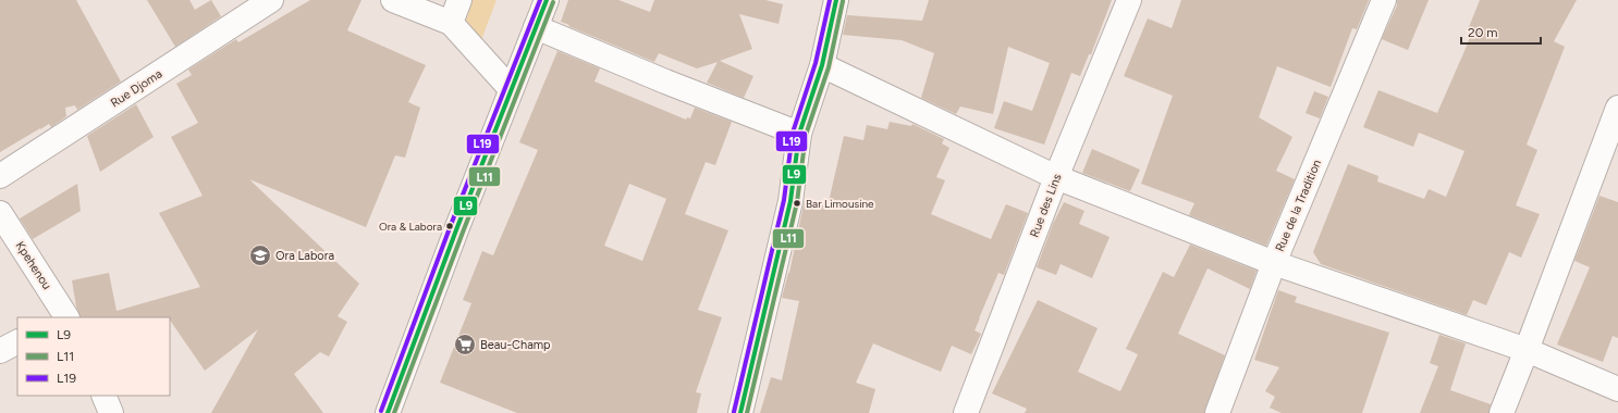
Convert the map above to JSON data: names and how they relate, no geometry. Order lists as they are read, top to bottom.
{
  "streets": {
    "street": [
      "Rue Djoma",
      "Rue des Lins",
      "Rue de la Tradition",
      "Kpehenou"
    ]
  },
  "places": {
    "other": ["Bar Limousine", "Ora & Labora"],
    "school or university": ["Ora Labora"],
    "supermarket": ["Beau-Champ"]
  },
  "lines": ["transit line L9", "transit line L19", "transit line L11"],
  "legend": ["L9", "L11", "L19"],
  "scale_bar": "20 m"
}
